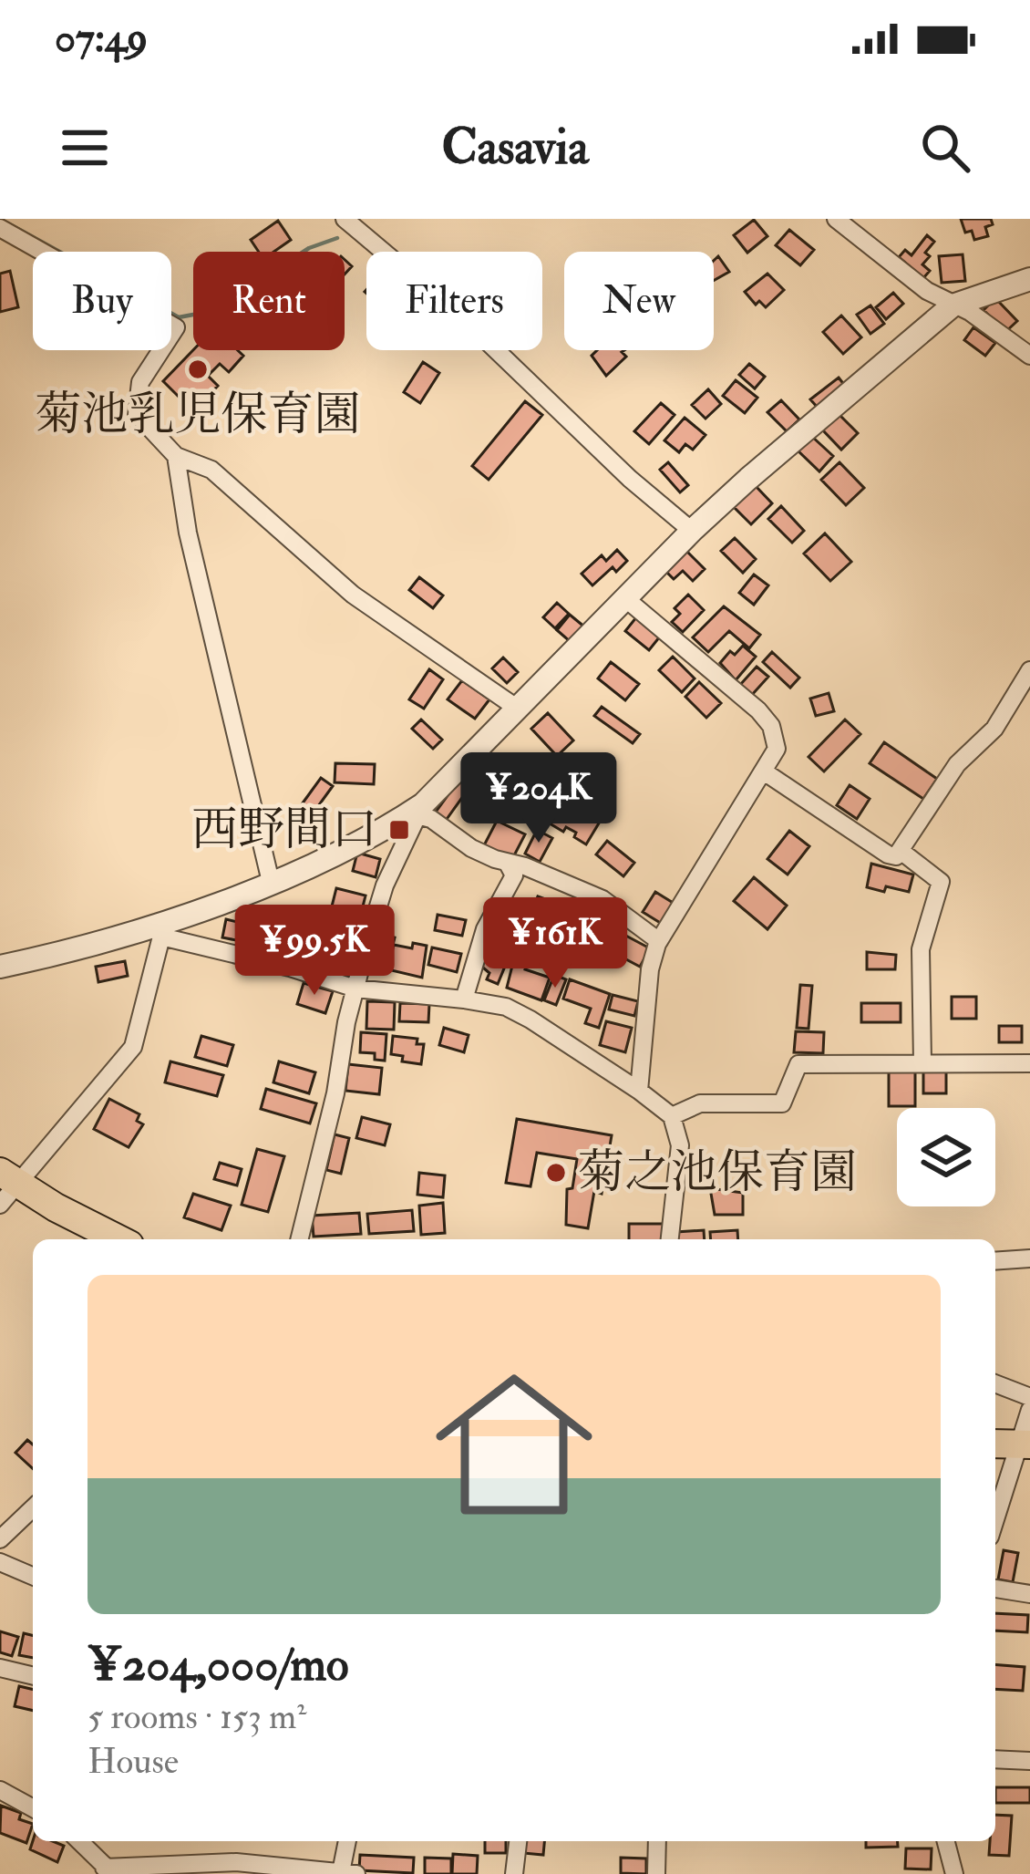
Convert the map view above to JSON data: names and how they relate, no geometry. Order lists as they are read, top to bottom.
{
  "places": {
    "other": ["菊池乳児保育園", "菊之池保育園"],
    "transit": ["西野間口"]
  },
  "page": {
    "status": "07:49",
    "header": "Casavia",
    "chip": [
      "Buy",
      "Rent",
      "Filters",
      "New"
    ],
    "price": ["¥204K", "¥161K", "¥99.5K"],
    "list": [
      {
        "name": "¥204,000/mo",
        "note": "5 rooms · 153 m² · House"
      }
    ]
  }
}
